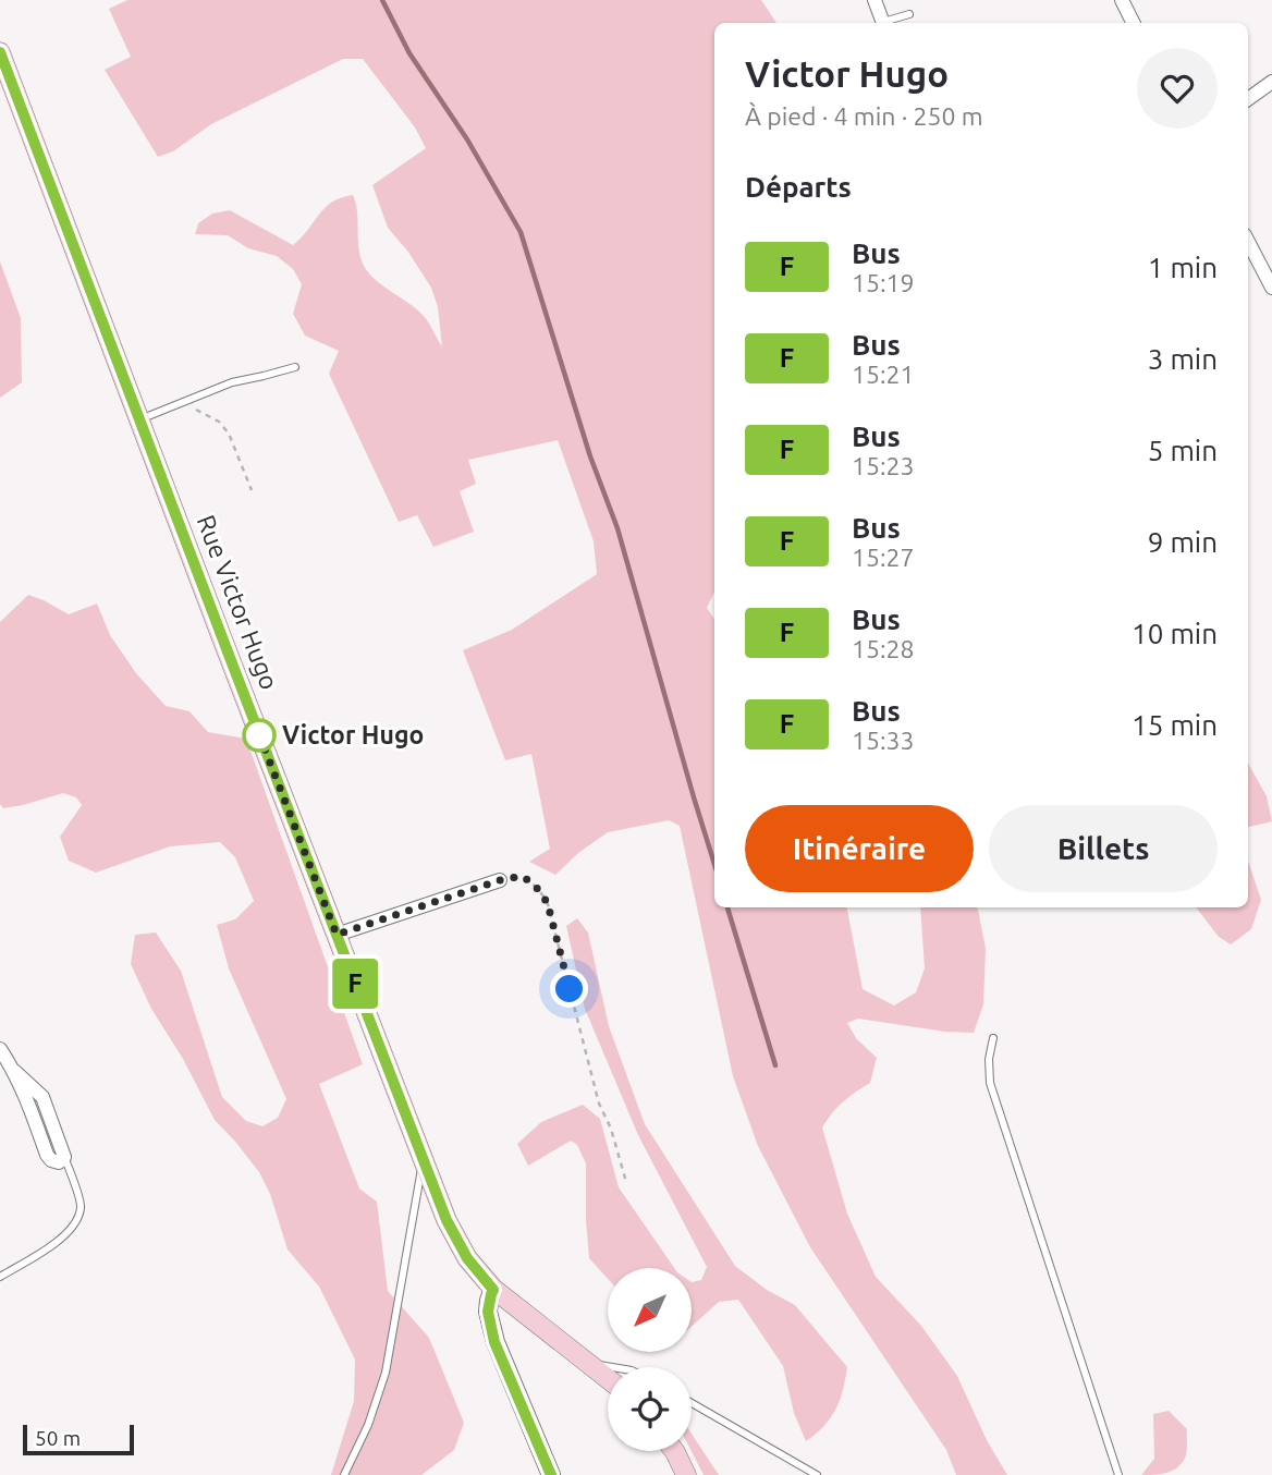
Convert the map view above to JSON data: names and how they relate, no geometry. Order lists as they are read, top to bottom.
{
  "streets": {
    "main road": ["Rue Victor Hugo"]
  },
  "places": ["Victor Hugo"],
  "lines": ["bus line F"],
  "scale_bar": "50 m",
  "north": "bottom left",
  "page": {
    "on_map": "F",
    "heading": [
      ["Victor Hugo", "À pied · 4 min · 250 m"],
      "Départs"
    ],
    "list": [
      {
        "mark": "F",
        "name": "Bus",
        "note": "15:19",
        "value": "1 min"
      },
      {
        "mark": "F",
        "name": "Bus",
        "note": "15:21",
        "value": "3 min"
      },
      {
        "mark": "F",
        "name": "Bus",
        "note": "15:23",
        "value": "5 min"
      },
      {
        "mark": "F",
        "name": "Bus",
        "note": "15:27",
        "value": "9 min"
      },
      {
        "mark": "F",
        "name": "Bus",
        "note": "15:28",
        "value": "10 min"
      },
      {
        "mark": "F",
        "name": "Bus",
        "note": "15:33",
        "value": "15 min"
      }
    ],
    "buttons": ["Itinéraire", "Billets"],
    "scale": "50 m"
  }
}
